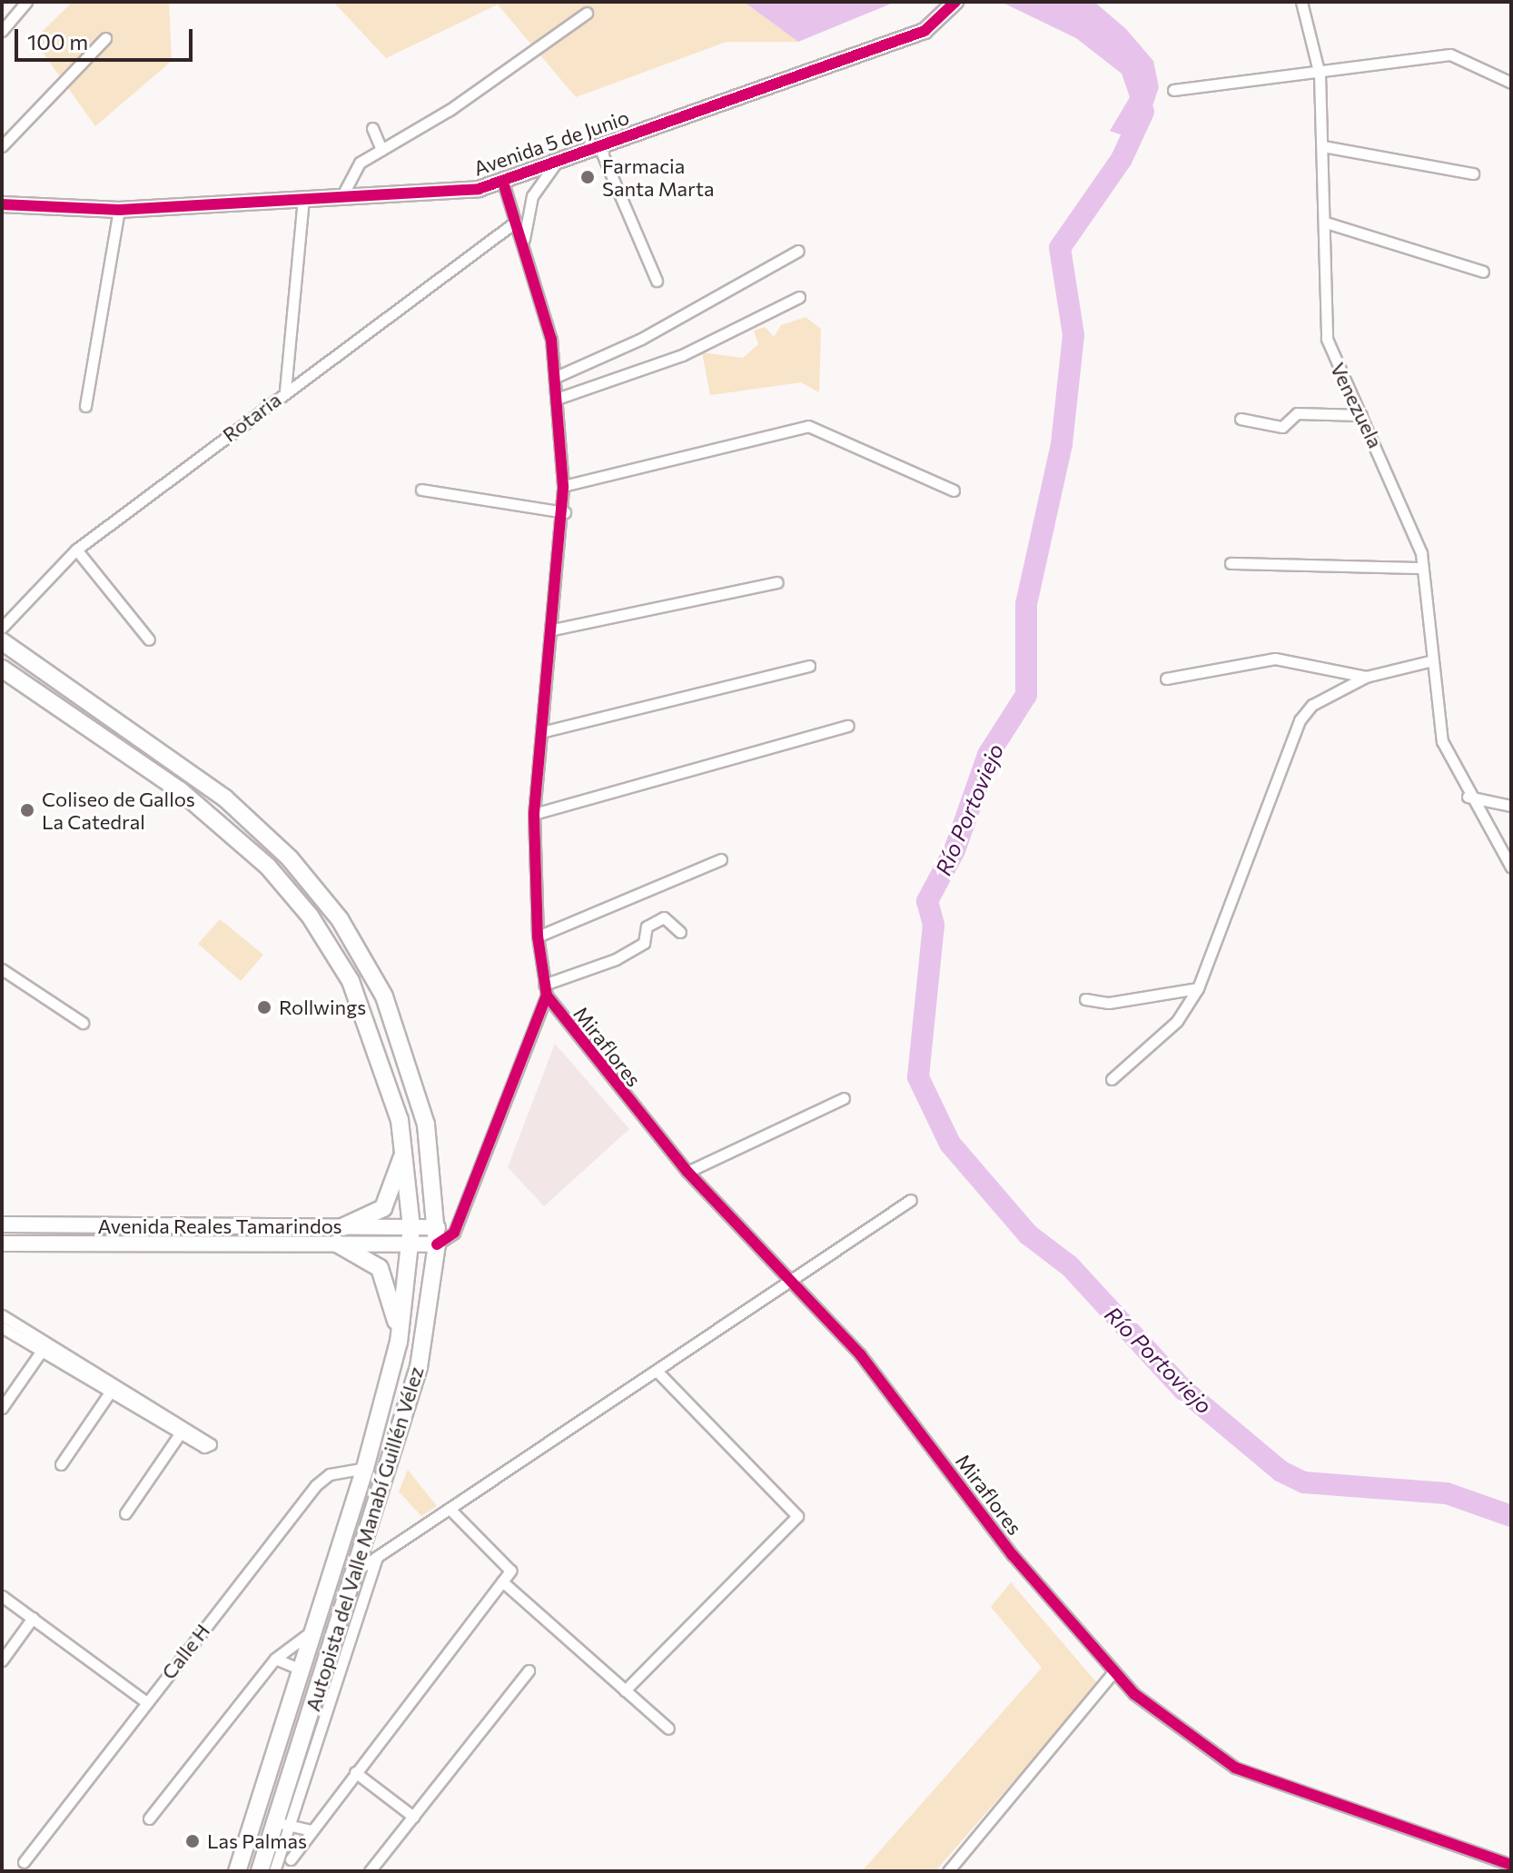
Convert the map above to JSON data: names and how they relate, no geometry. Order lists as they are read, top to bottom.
{
  "streets": {
    "main road": ["Autopista del Valle Manabí Guillén Vélez"],
    "street": [
      "Avenida 5 de Junio",
      "Venezuela",
      "Rotaria",
      "Miraflores",
      "Avenida Reales Tamarindos",
      "Calle H"
    ]
  },
  "crossings": [
    ["Avenida Reales Tamarindos", "Autopista del Valle Manabí Guillén Vélez"],
    ["Autopista del Valle Manabí Guillén Vélez", "Calle H"]
  ],
  "water": ["Río Portoviejo"],
  "places": [
    "Farmacia Santa Marta",
    "Coliseo de Gallos La Catedral",
    "Rollwings",
    "Las Palmas"
  ],
  "scale_bar": "100 m"
}
